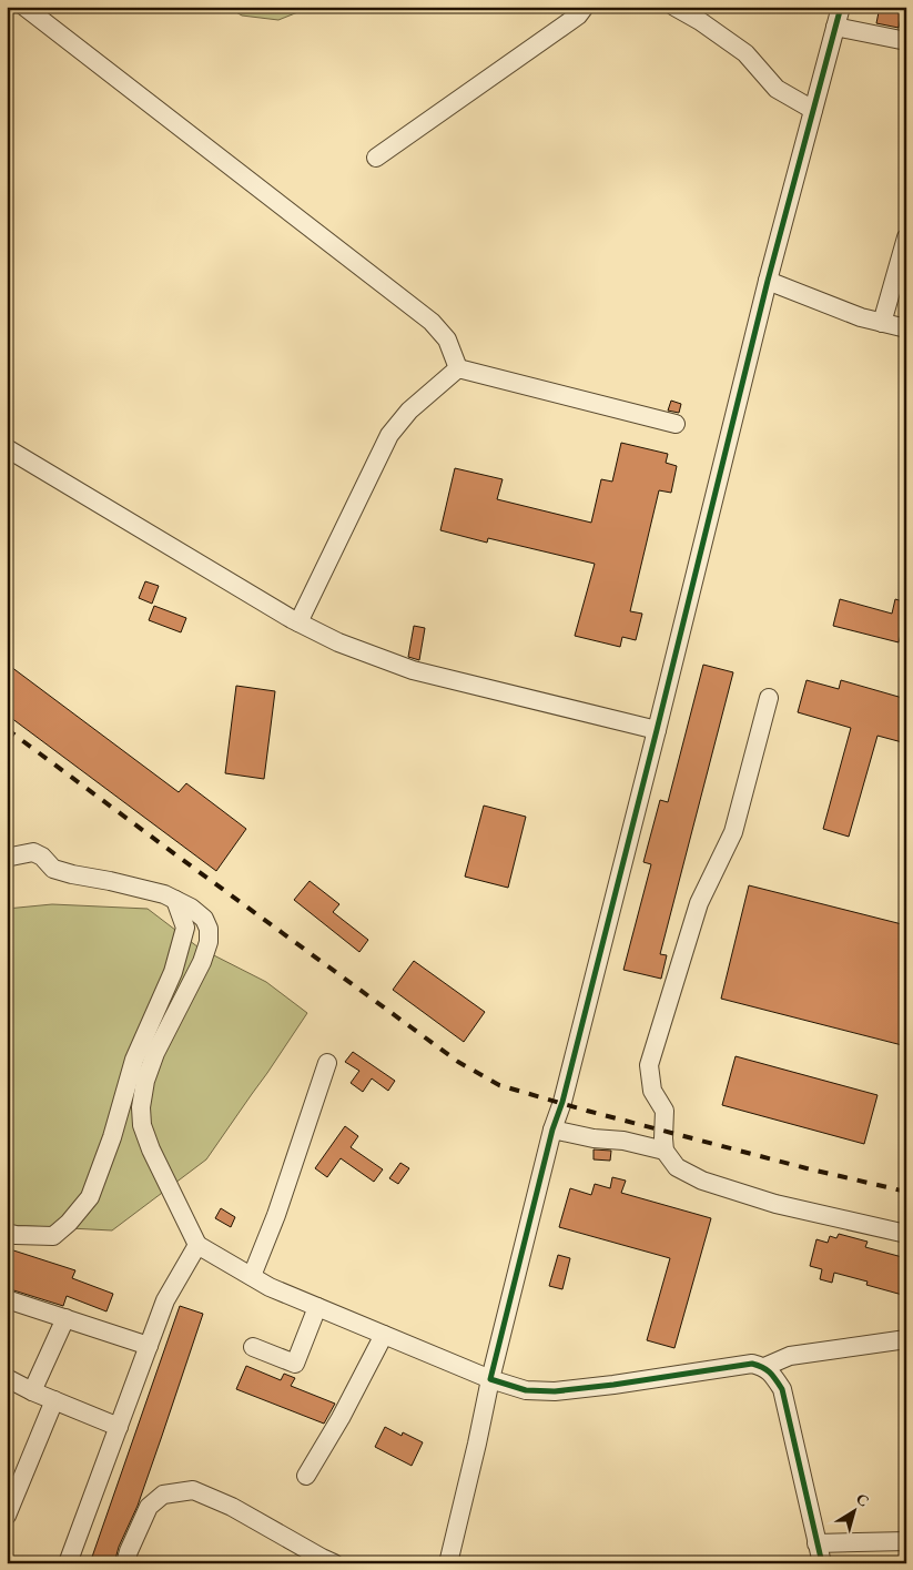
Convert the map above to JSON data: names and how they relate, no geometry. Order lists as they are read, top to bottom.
{
  "north": "top right"
}
